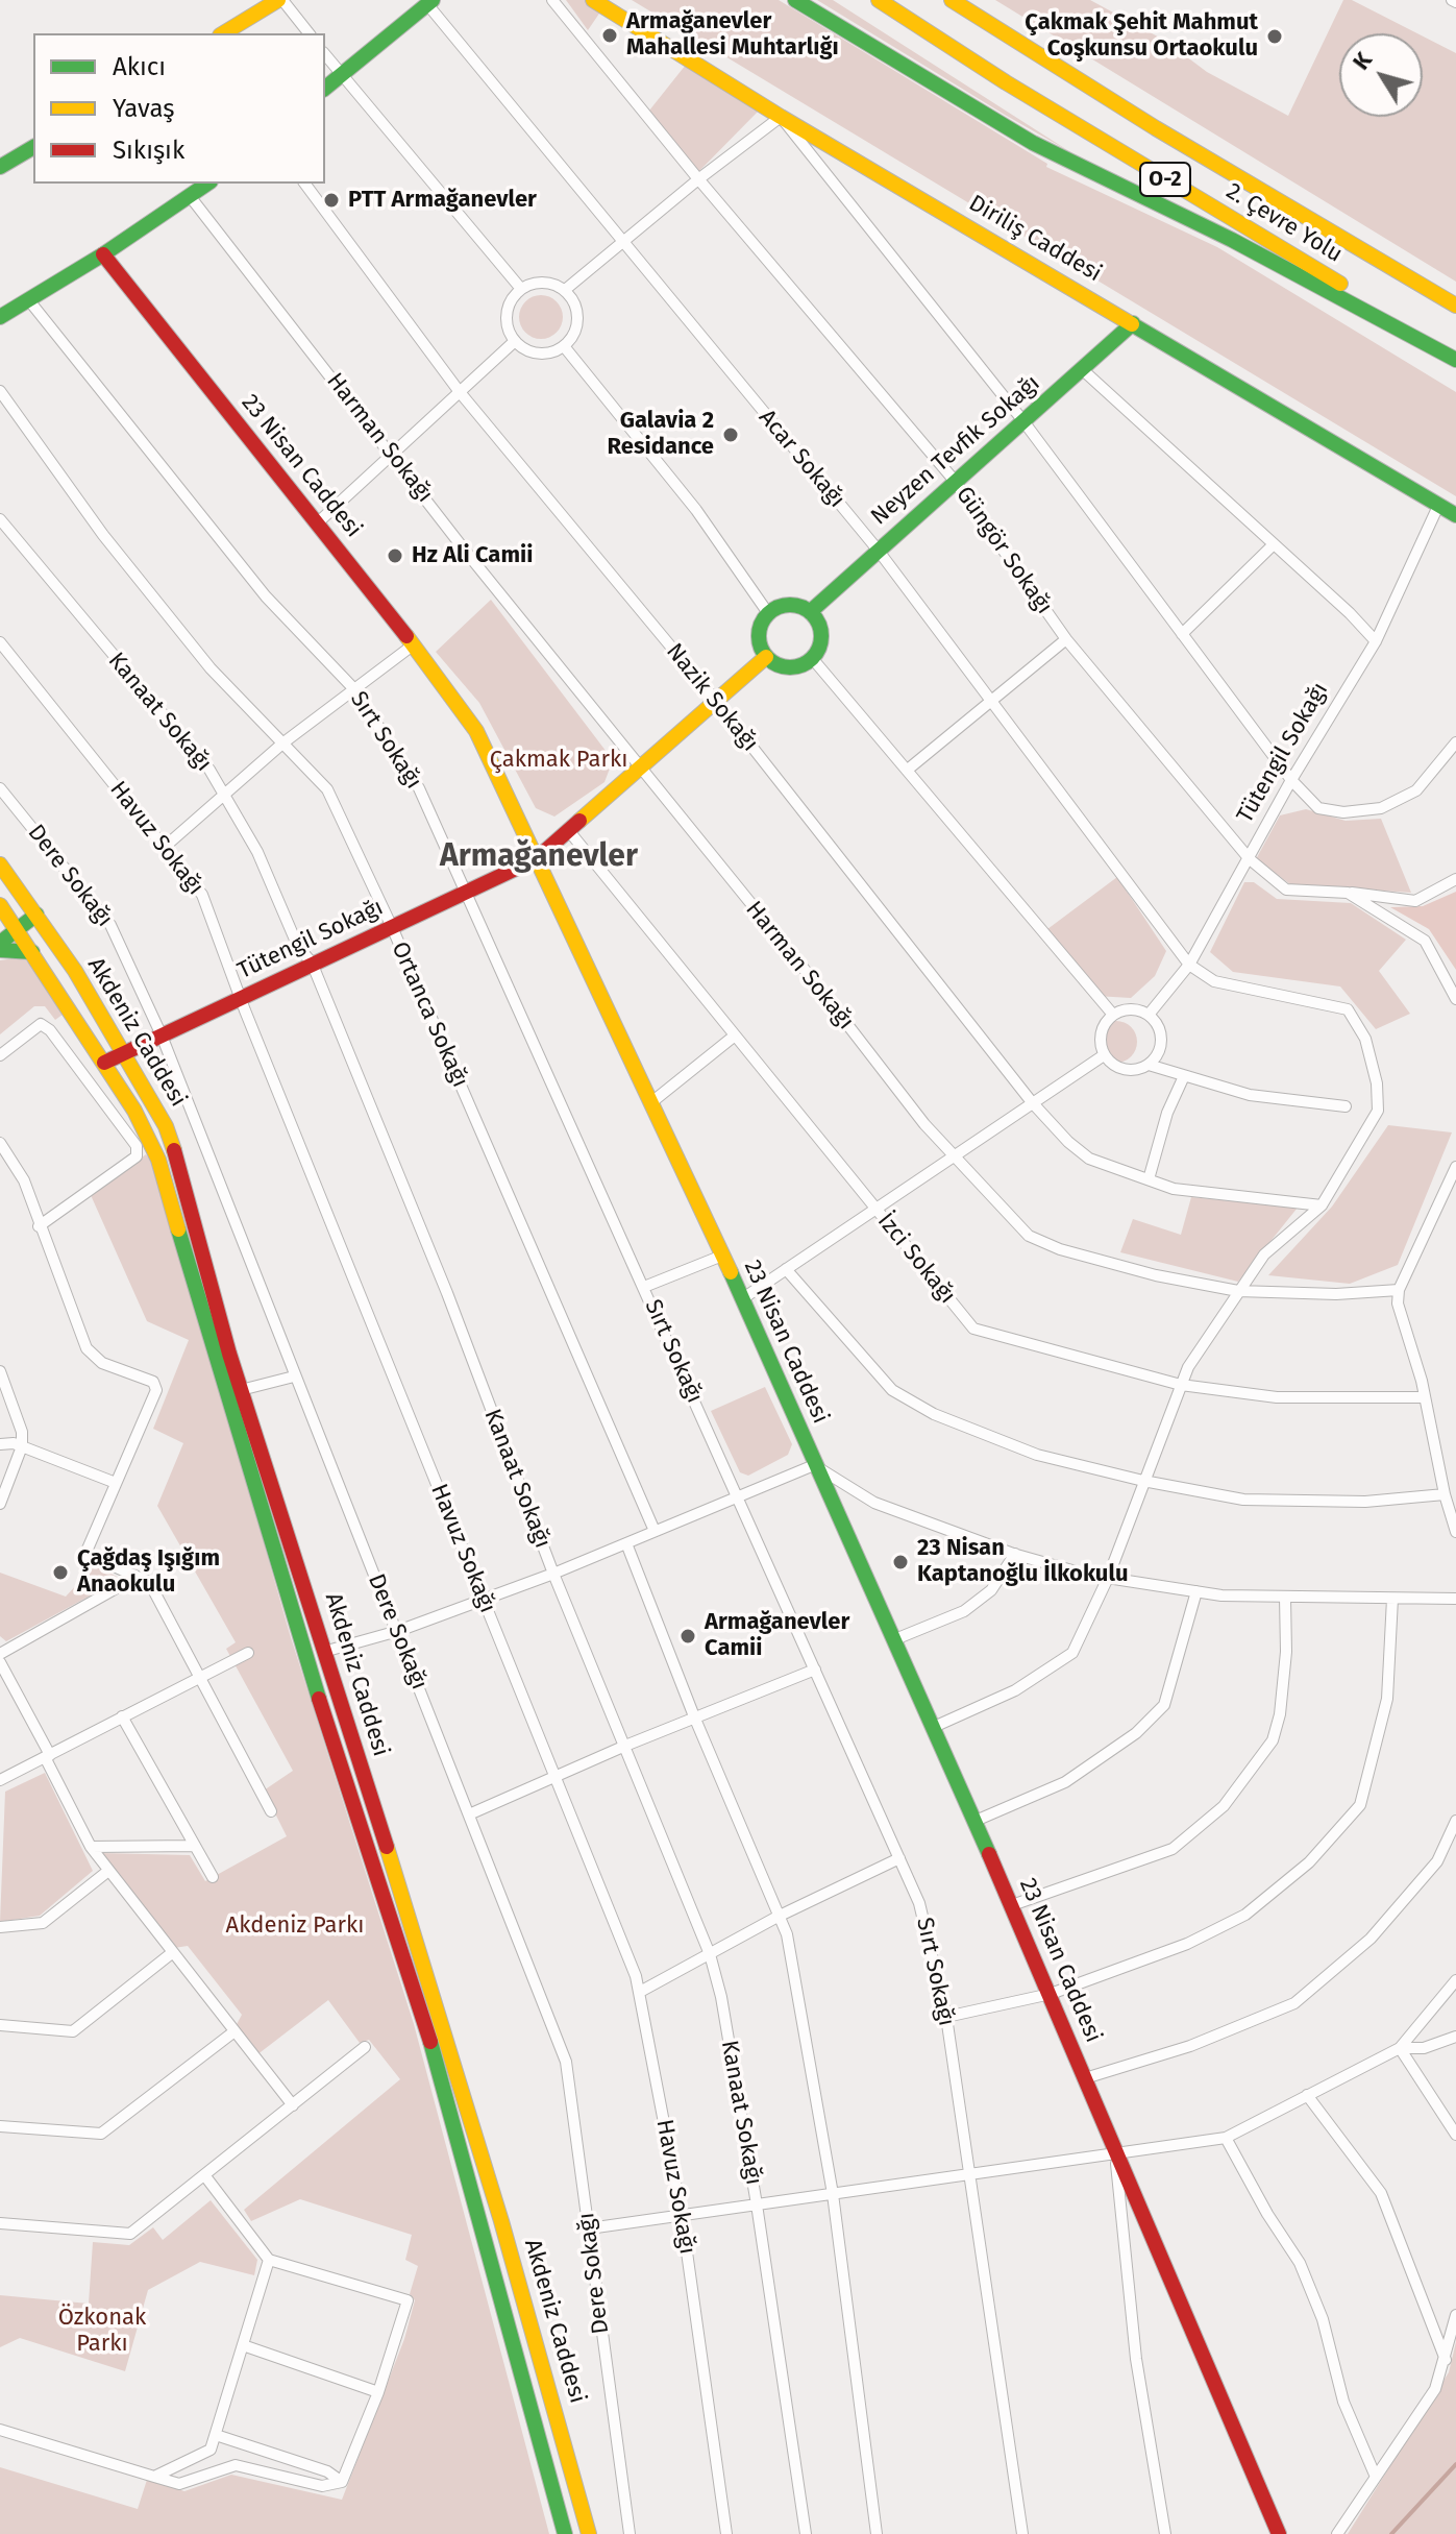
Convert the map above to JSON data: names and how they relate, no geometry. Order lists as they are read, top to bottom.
{
  "streets": {
    "main road": [
      "O-2",
      "2. Çevre Yolu",
      "Diriliş Caddesi",
      "Neyzen Tevfik Sokağı",
      "23 Nisan Caddesi",
      "Tütengil Sokağı",
      "Akdeniz Caddesi"
    ],
    "street": [
      "Harman Sokağı",
      "Acar Sokağı",
      "Güngör Sokağı",
      "Nazik Sokağı",
      "Kanaat Sokağı",
      "Sırt Sokağı",
      "Havuz Sokağı",
      "Dere Sokağı",
      "Ortanca Sokağı",
      "İzci Sokağı"
    ]
  },
  "crossings": [
    ["Diriliş Caddesi", "Neyzen Tevfik Sokağı"],
    ["Diriliş Caddesi", "Tütengil Sokağı"],
    ["Neyzen Tevfik Sokağı", "Acar Sokağı"],
    ["Neyzen Tevfik Sokağı", "Güngör Sokağı"],
    ["Acar Sokağı", "Tütengil Sokağı"],
    ["23 Nisan Caddesi", "Tütengil Sokağı"],
    ["Güngör Sokağı", "Tütengil Sokağı"],
    ["Kanaat Sokağı", "Tütengil Sokağı"],
    ["Sırt Sokağı", "Tütengil Sokağı"],
    ["Tütengil Sokağı", "Havuz Sokağı"],
    ["Tütengil Sokağı", "Dere Sokağı"],
    ["Tütengil Sokağı", "Ortanca Sokağı"],
    ["Tütengil Sokağı", "Akdeniz Caddesi"]
  ],
  "districts": ["Armağanevler"],
  "parks": ["Çakmak Parkı", "Akdeniz Parkı", "Özkonak Parkı"],
  "places": [
    "Armağanevler Mahallesi Muhtarlığı",
    "Çakmak Şehit Mahmut Coşkunsu Ortaokulu",
    "PTT Armağanevler",
    "Galavia 2 Residance",
    "Hz Ali Camii",
    "23 Nisan Kaptanoğlu İlkokulu",
    "Çağdaş Işığım Anaokulu",
    "Armağanevler Camii"
  ],
  "legend": ["Akıcı", "Yavaş", "Sıkışık"],
  "north": "top left"
}
